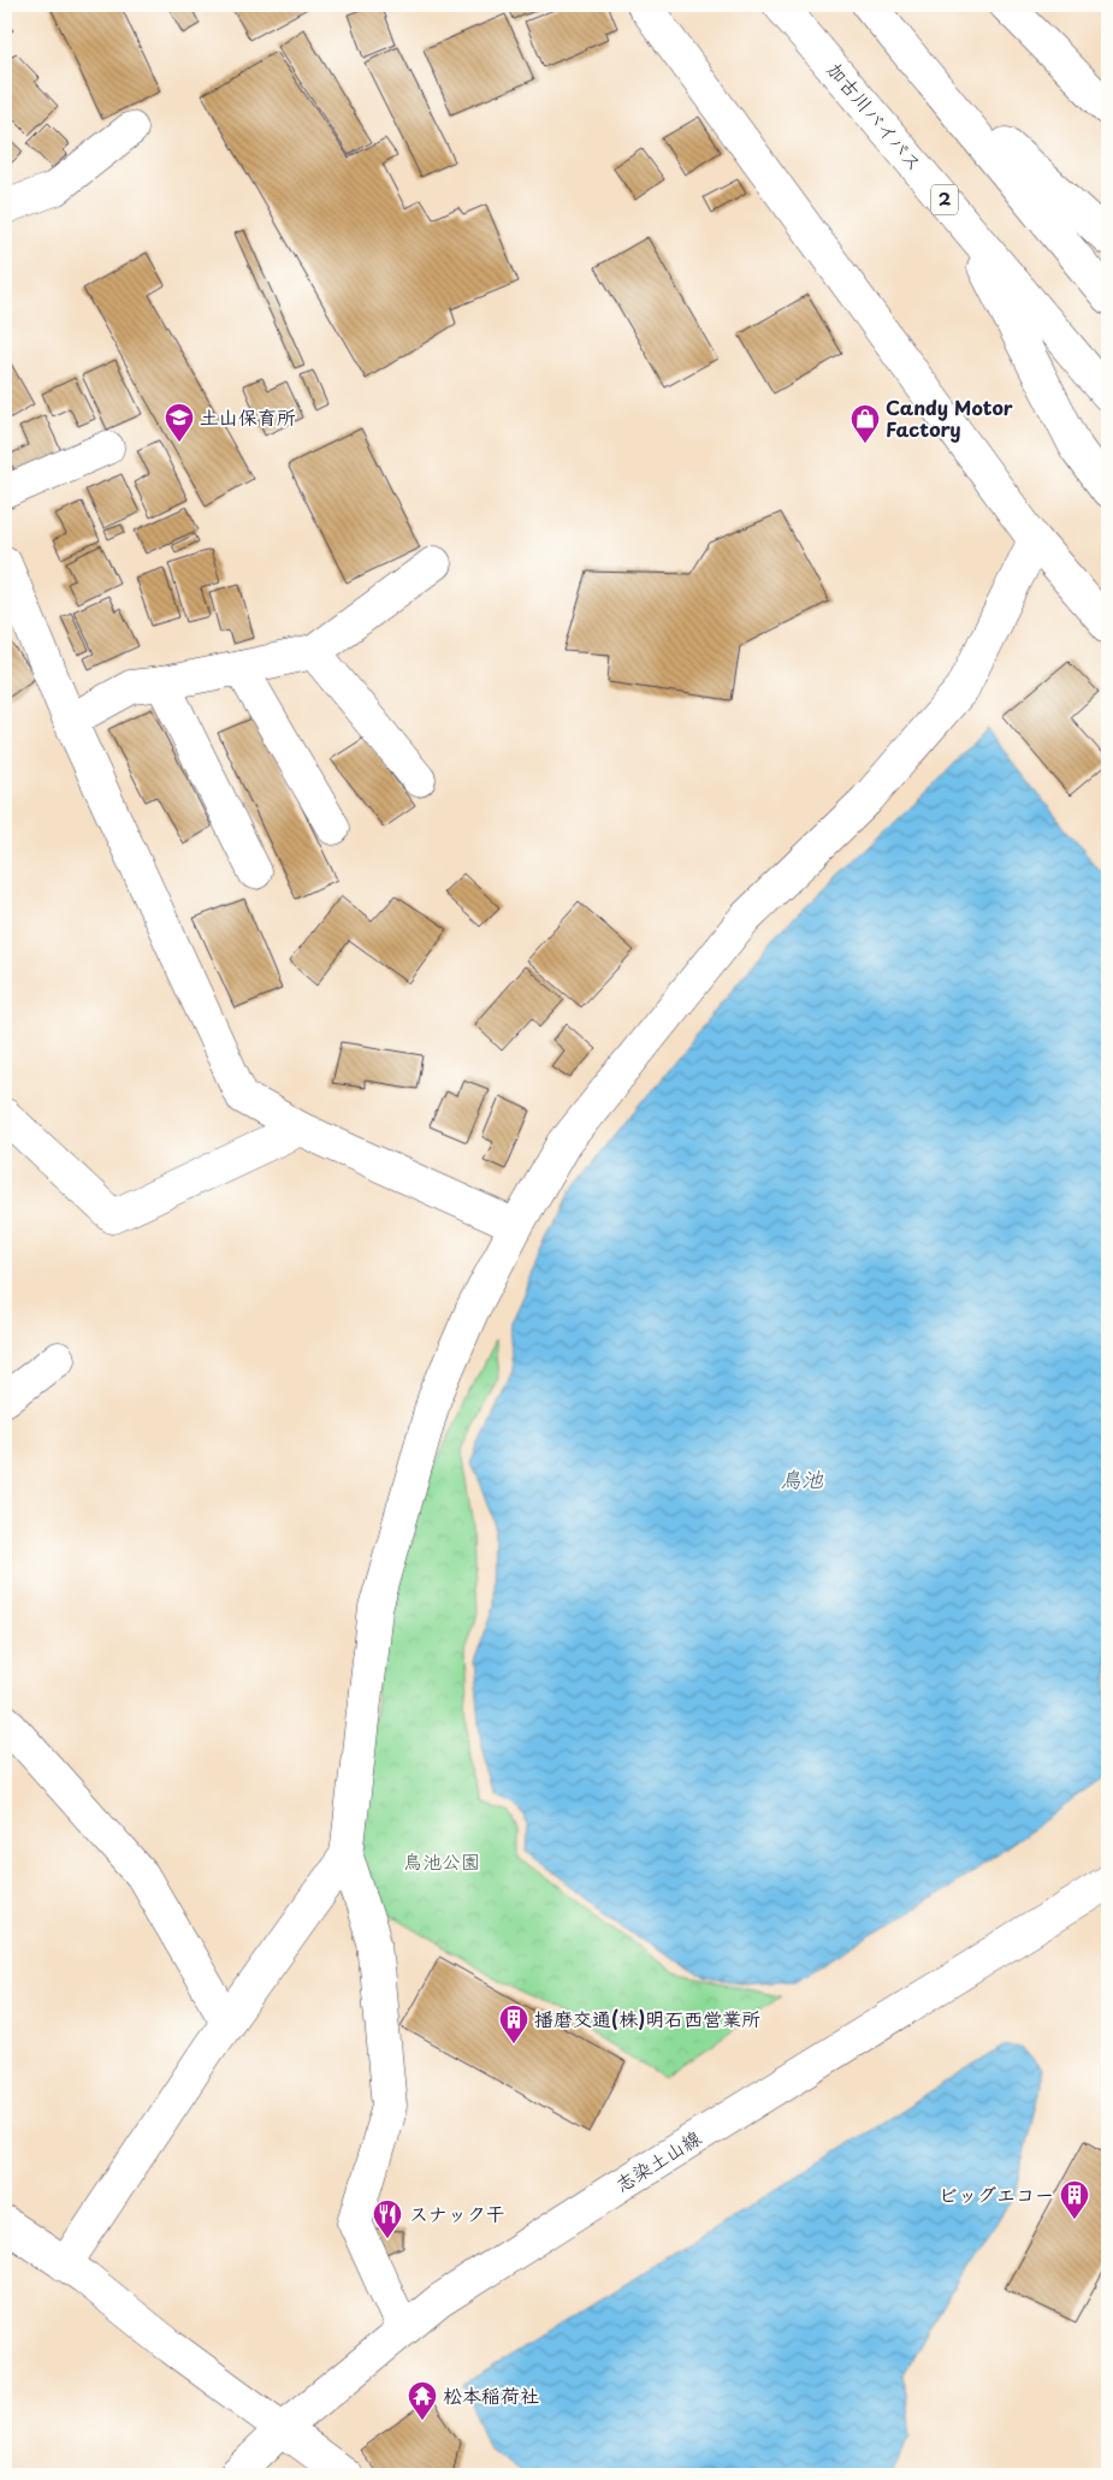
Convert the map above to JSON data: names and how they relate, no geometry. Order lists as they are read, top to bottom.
{
  "streets": {
    "main road": ["加古川バイパス", "2", "志染土山線"]
  },
  "water": ["鳥池"],
  "parks": ["鳥池公園"],
  "places": {
    "school or university": ["土山保育所"],
    "shop": ["Candy Motor Factory"],
    "building": ["播磨交通(株)明石西営業所", "ビッグエコー"],
    "restaurant": ["スナック干"],
    "temple": ["松本稲荷社"]
  }
}
